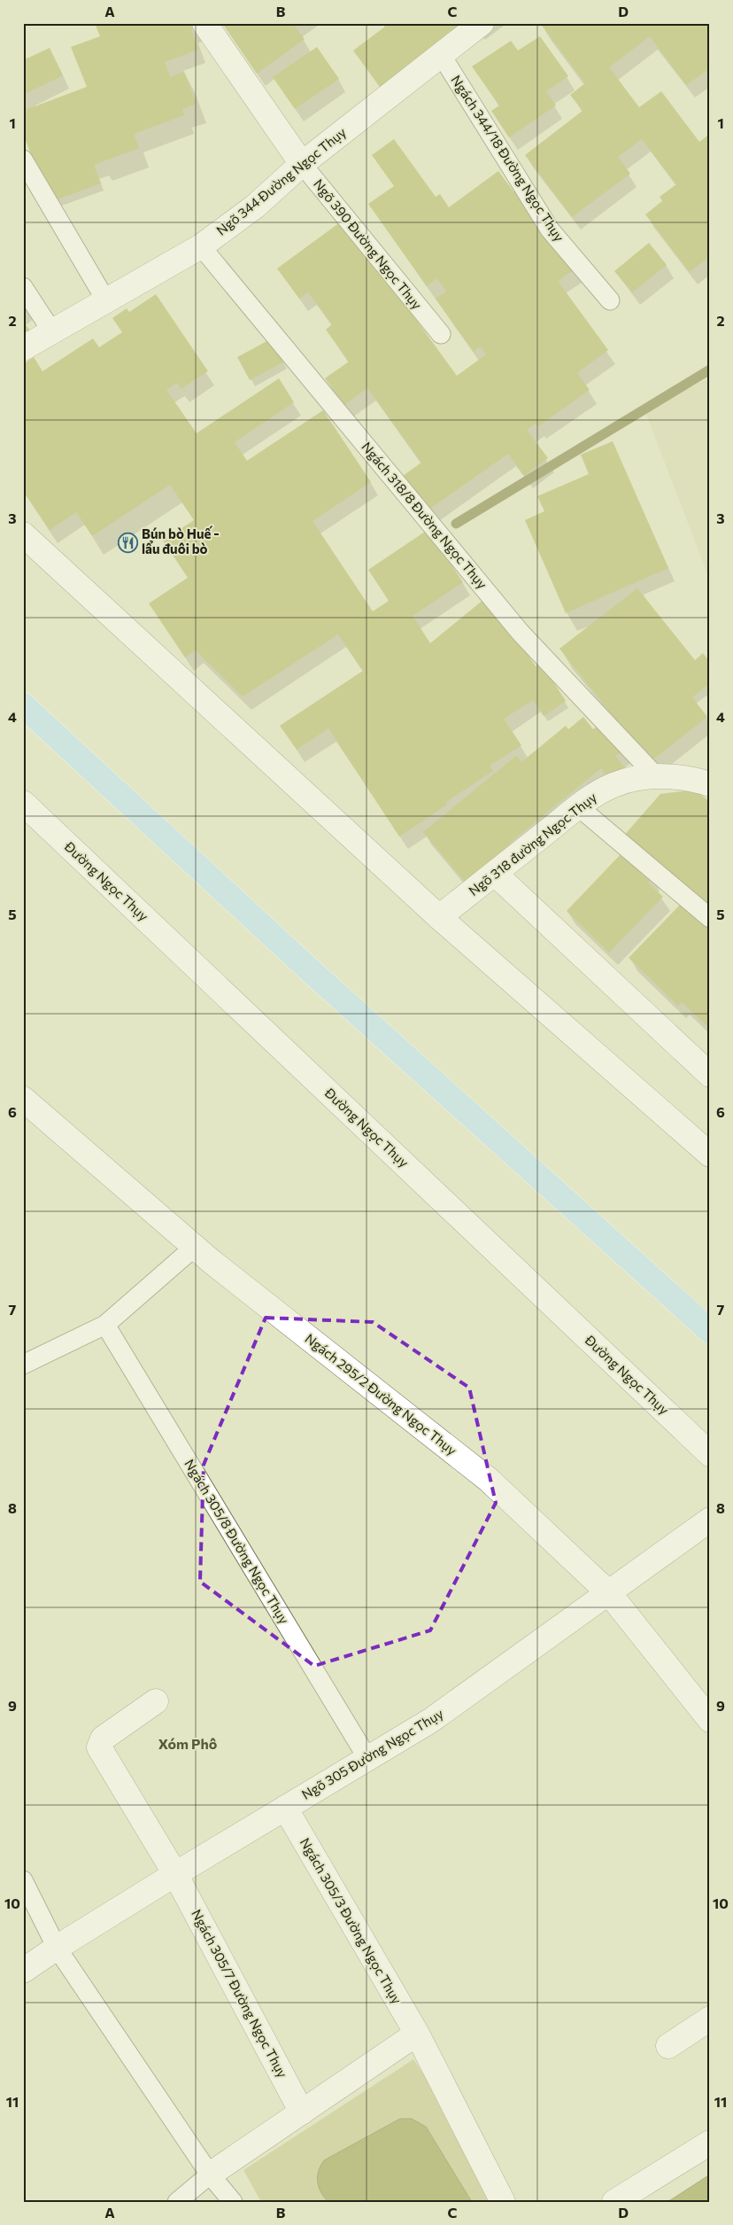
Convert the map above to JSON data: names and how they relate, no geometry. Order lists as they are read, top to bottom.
{
  "streets": {
    "street": [
      "Ngõ 344 Đường Ngọc Thụy",
      "Ngõ 390 Đường Ngọc Thụy",
      "Ngõ 318 đường Ngọc Thụy",
      "Đường Ngọc Thụy",
      "Ngách 295/2 Đường Ngọc Thụy",
      "Ngõ 305 Đường Ngọc Thụy",
      "Ngách 305/3 Đường Ngọc Thụy",
      "Ngách 305/7 Đường Ngọc Thụy"
    ],
    "lane": ["Ngách 344/18 Đường Ngọc Thụy", "Ngách 318/8 Đường Ngọc Thụy", "Ngách 305/8 Đường Ngọc Thụy"]
  },
  "crossings": [
    ["Ngách 344/18 Đường Ngọc Thụy", "Ngõ 344 Đường Ngọc Thụy"],
    ["Ngõ 344 Đường Ngọc Thụy", "Ngõ 390 Đường Ngọc Thụy"],
    ["Ngõ 344 Đường Ngọc Thụy", "Ngách 318/8 Đường Ngọc Thụy"],
    ["Ngách 318/8 Đường Ngọc Thụy", "Ngõ 318 đường Ngọc Thụy"],
    ["Ngách 295/2 Đường Ngọc Thụy", "Ngõ 305 Đường Ngọc Thụy"],
    ["Ngách 305/8 Đường Ngọc Thụy", "Ngõ 305 Đường Ngọc Thụy"],
    ["Ngõ 305 Đường Ngọc Thụy", "Ngách 305/3 Đường Ngọc Thụy"],
    ["Ngõ 305 Đường Ngọc Thụy", "Ngách 305/7 Đường Ngọc Thụy"]
  ],
  "districts": ["Xóm Phô"],
  "places": {
    "restaurant": ["Bún bò Huế - lẩu đuôi bò"]
  },
  "grid": {
    "columns": [
      "A",
      "B",
      "C",
      "D"
    ],
    "rows": [
      "1",
      "2",
      "3",
      "4",
      "5",
      "6",
      "7",
      "8",
      "9",
      "10",
      "11"
    ]
  }
}
